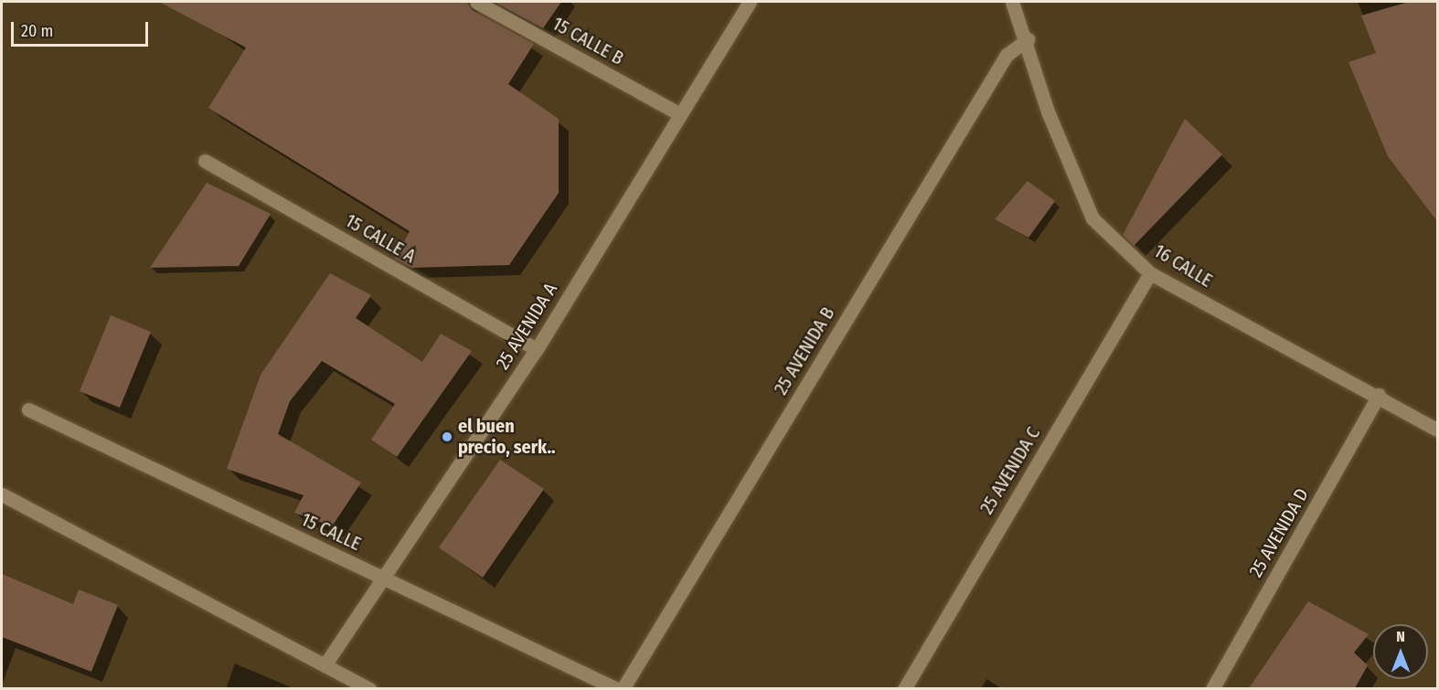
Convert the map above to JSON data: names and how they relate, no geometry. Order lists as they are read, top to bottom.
{
  "streets": {
    "street": [
      "15 CALLE B",
      "15 CALLE A",
      "16 CALLE",
      "25 AVENIDA A",
      "25 AVENIDA B",
      "25 AVENIDA C",
      "15 CALLE",
      "25 AVENIDA D"
    ]
  },
  "crossings": [
    ["15 CALLE B", "25 AVENIDA A"],
    ["15 CALLE A", "25 AVENIDA A"],
    ["16 CALLE", "25 AVENIDA B"],
    ["16 CALLE", "25 AVENIDA C"],
    ["16 CALLE", "25 AVENIDA D"],
    ["25 AVENIDA A", "15 CALLE"]
  ],
  "places": ["el buen precio, serk.."],
  "scale_bar": "20 m",
  "north": "top"
}
